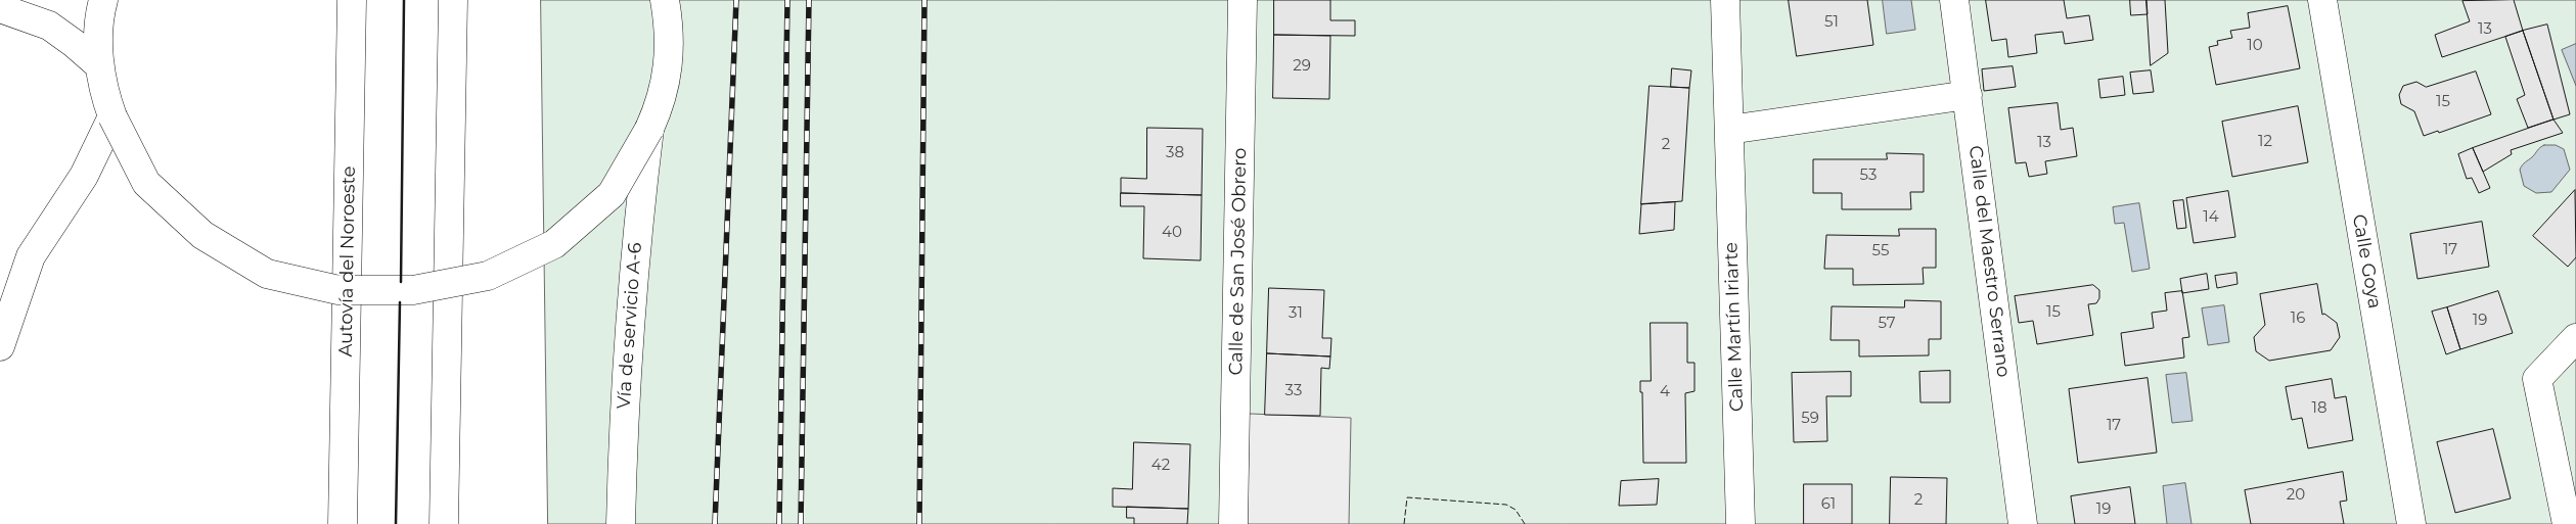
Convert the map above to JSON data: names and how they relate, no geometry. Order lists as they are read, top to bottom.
{
  "streets": {
    "main road": [
      "Autovía del Noroeste",
      "Calle de San José Obrero",
      "Calle del Maestro Serrano",
      "Calle Goya",
      "Vía de servicio A-6",
      "Calle Martín Iriarte"
    ]
  },
  "house_numbers": [
    "51",
    "13",
    "10",
    "29",
    "15",
    "12",
    "13",
    "2",
    "38",
    "53",
    "14",
    "40",
    "17",
    "55",
    "15",
    "31",
    "16",
    "19",
    "57",
    "33",
    "4",
    "18",
    "59",
    "17",
    "42",
    "20",
    "2",
    "61",
    "19"
  ]
}
